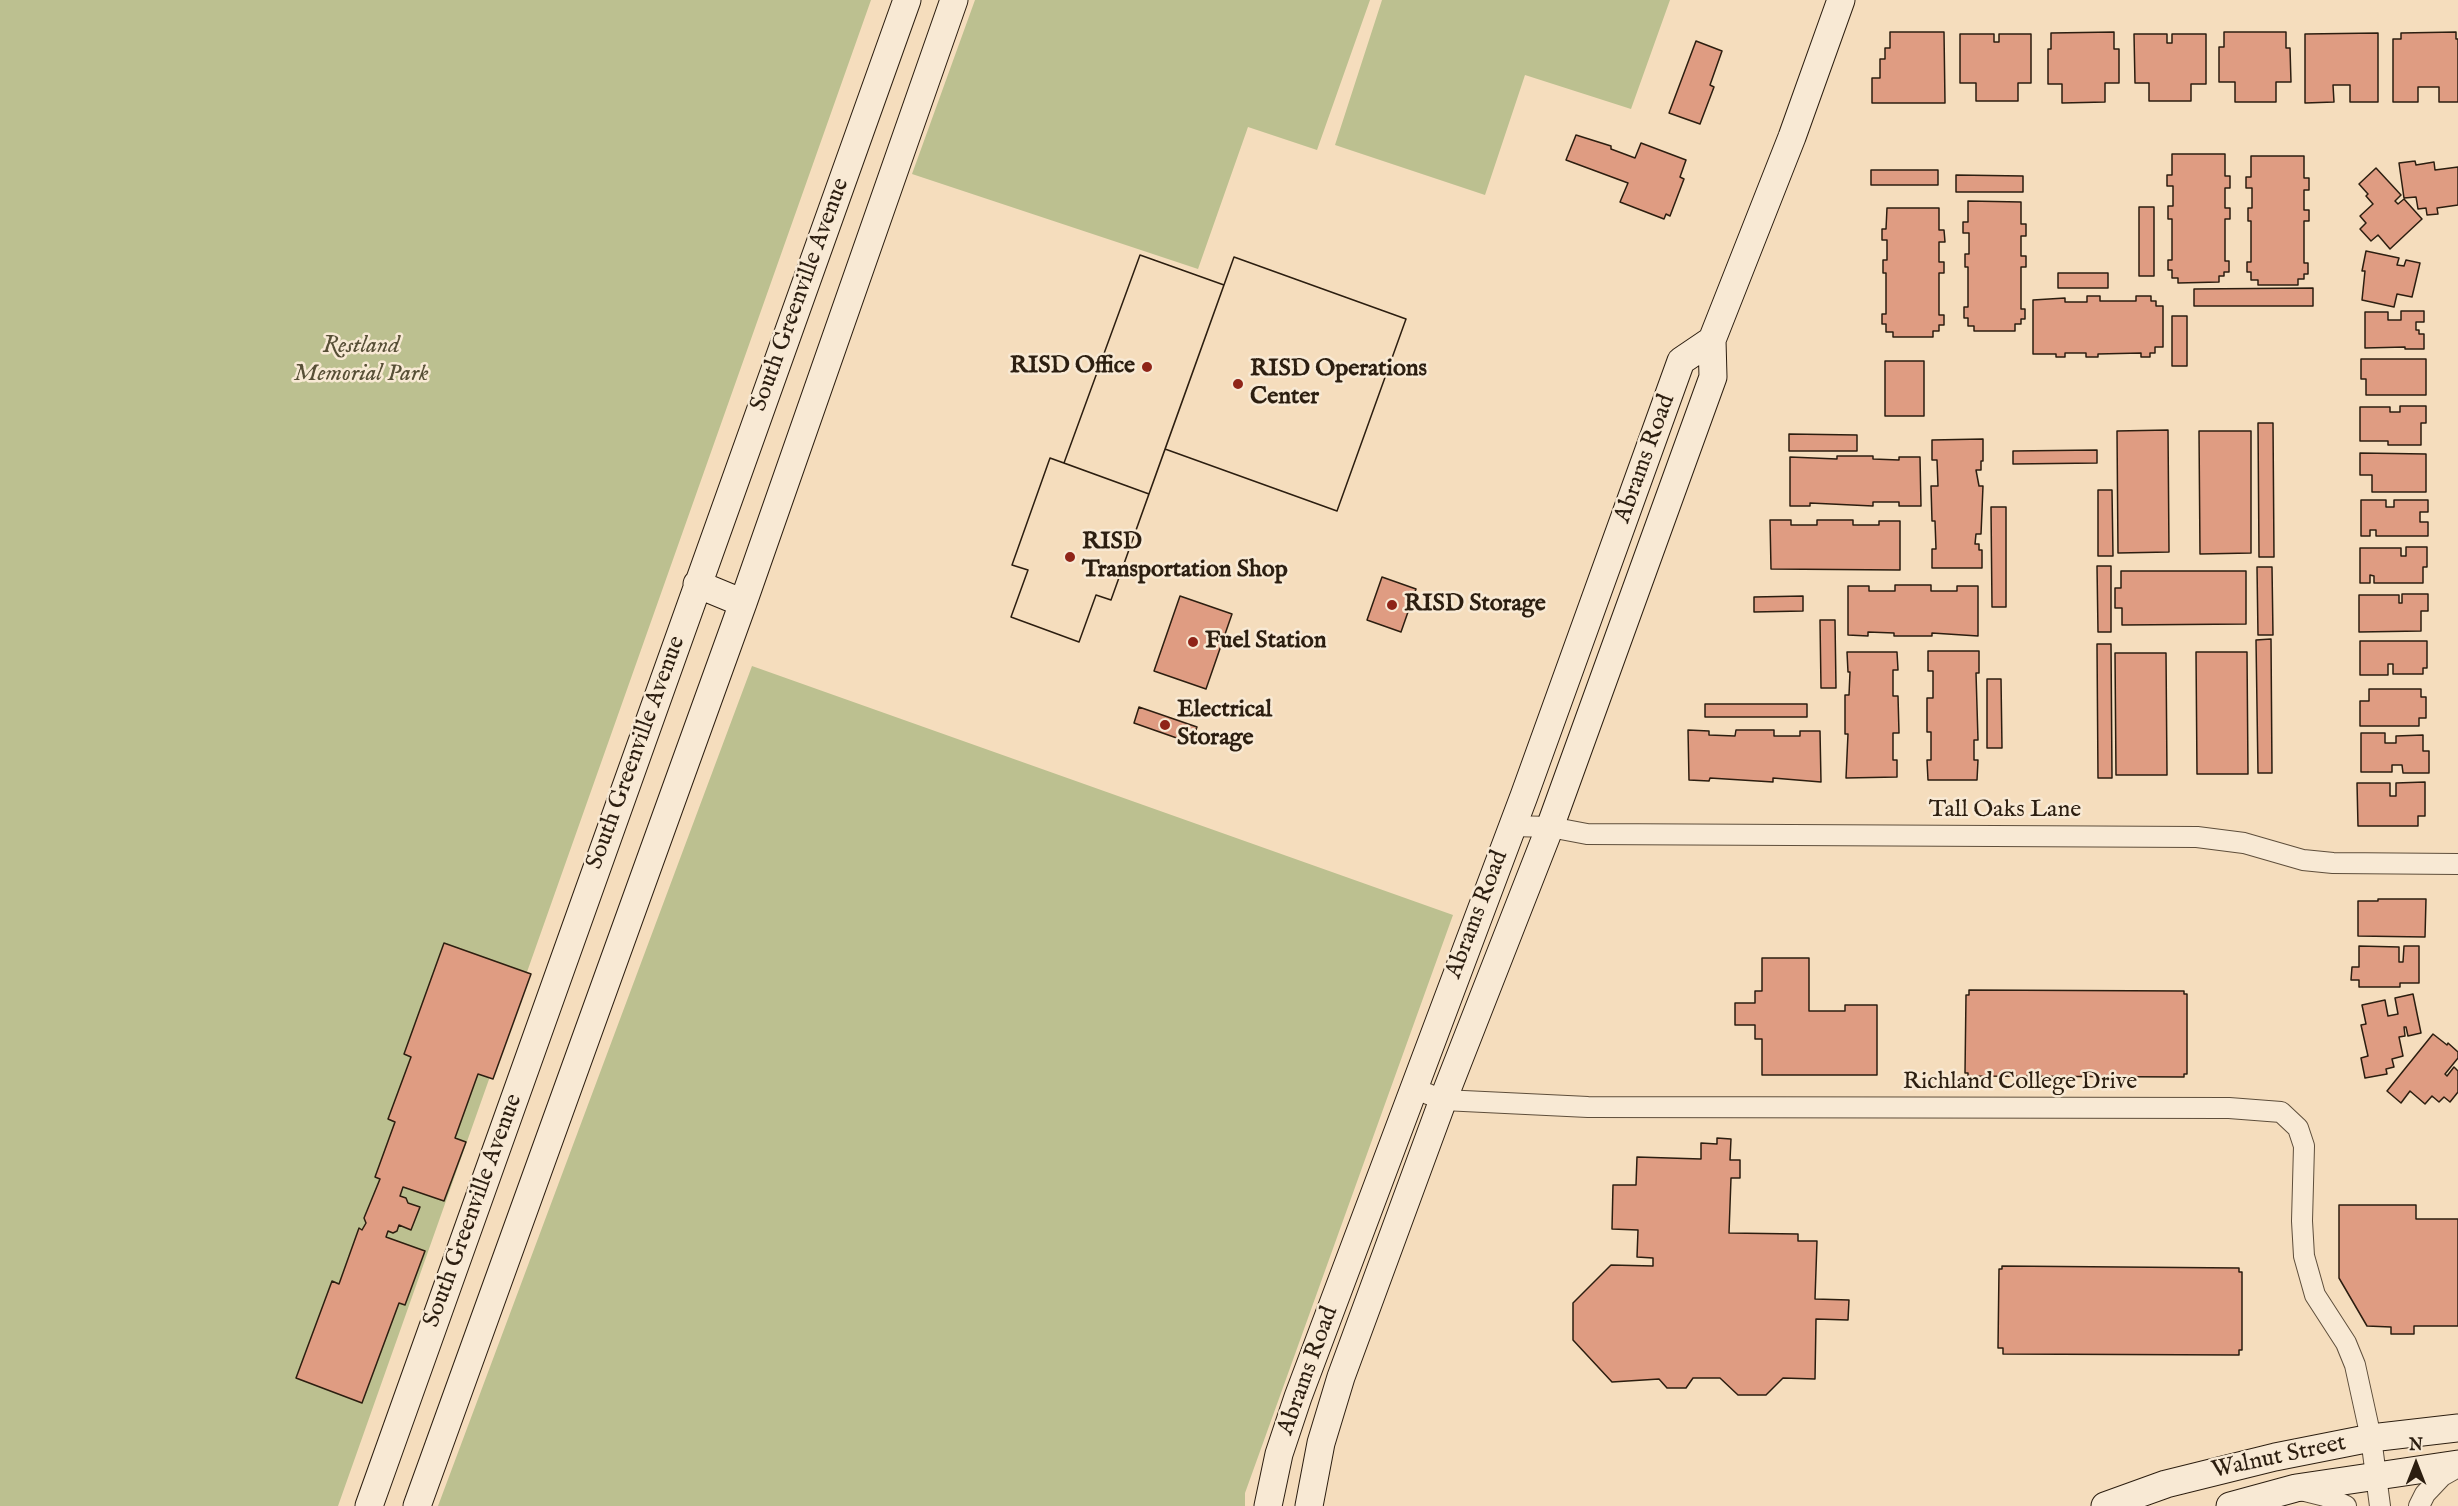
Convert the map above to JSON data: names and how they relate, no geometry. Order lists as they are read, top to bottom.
{
  "streets": {
    "main road": ["South Greenville Avenue", "Abrams Road", "Walnut Street"],
    "street": ["Tall Oaks Lane", "Richland College Drive"]
  },
  "crossings": [
    ["Abrams Road", "Tall Oaks Lane"],
    ["Abrams Road", "Richland College Drive"],
    ["Richland College Drive", "Walnut Street"]
  ],
  "parks": ["Restland Memorial Park"],
  "places": [
    "RISD Office",
    "RISD Operations Center",
    "RISD Transportation Shop",
    "RISD Storage",
    "Fuel Station",
    "Electrical Storage"
  ],
  "north": "top"
}
